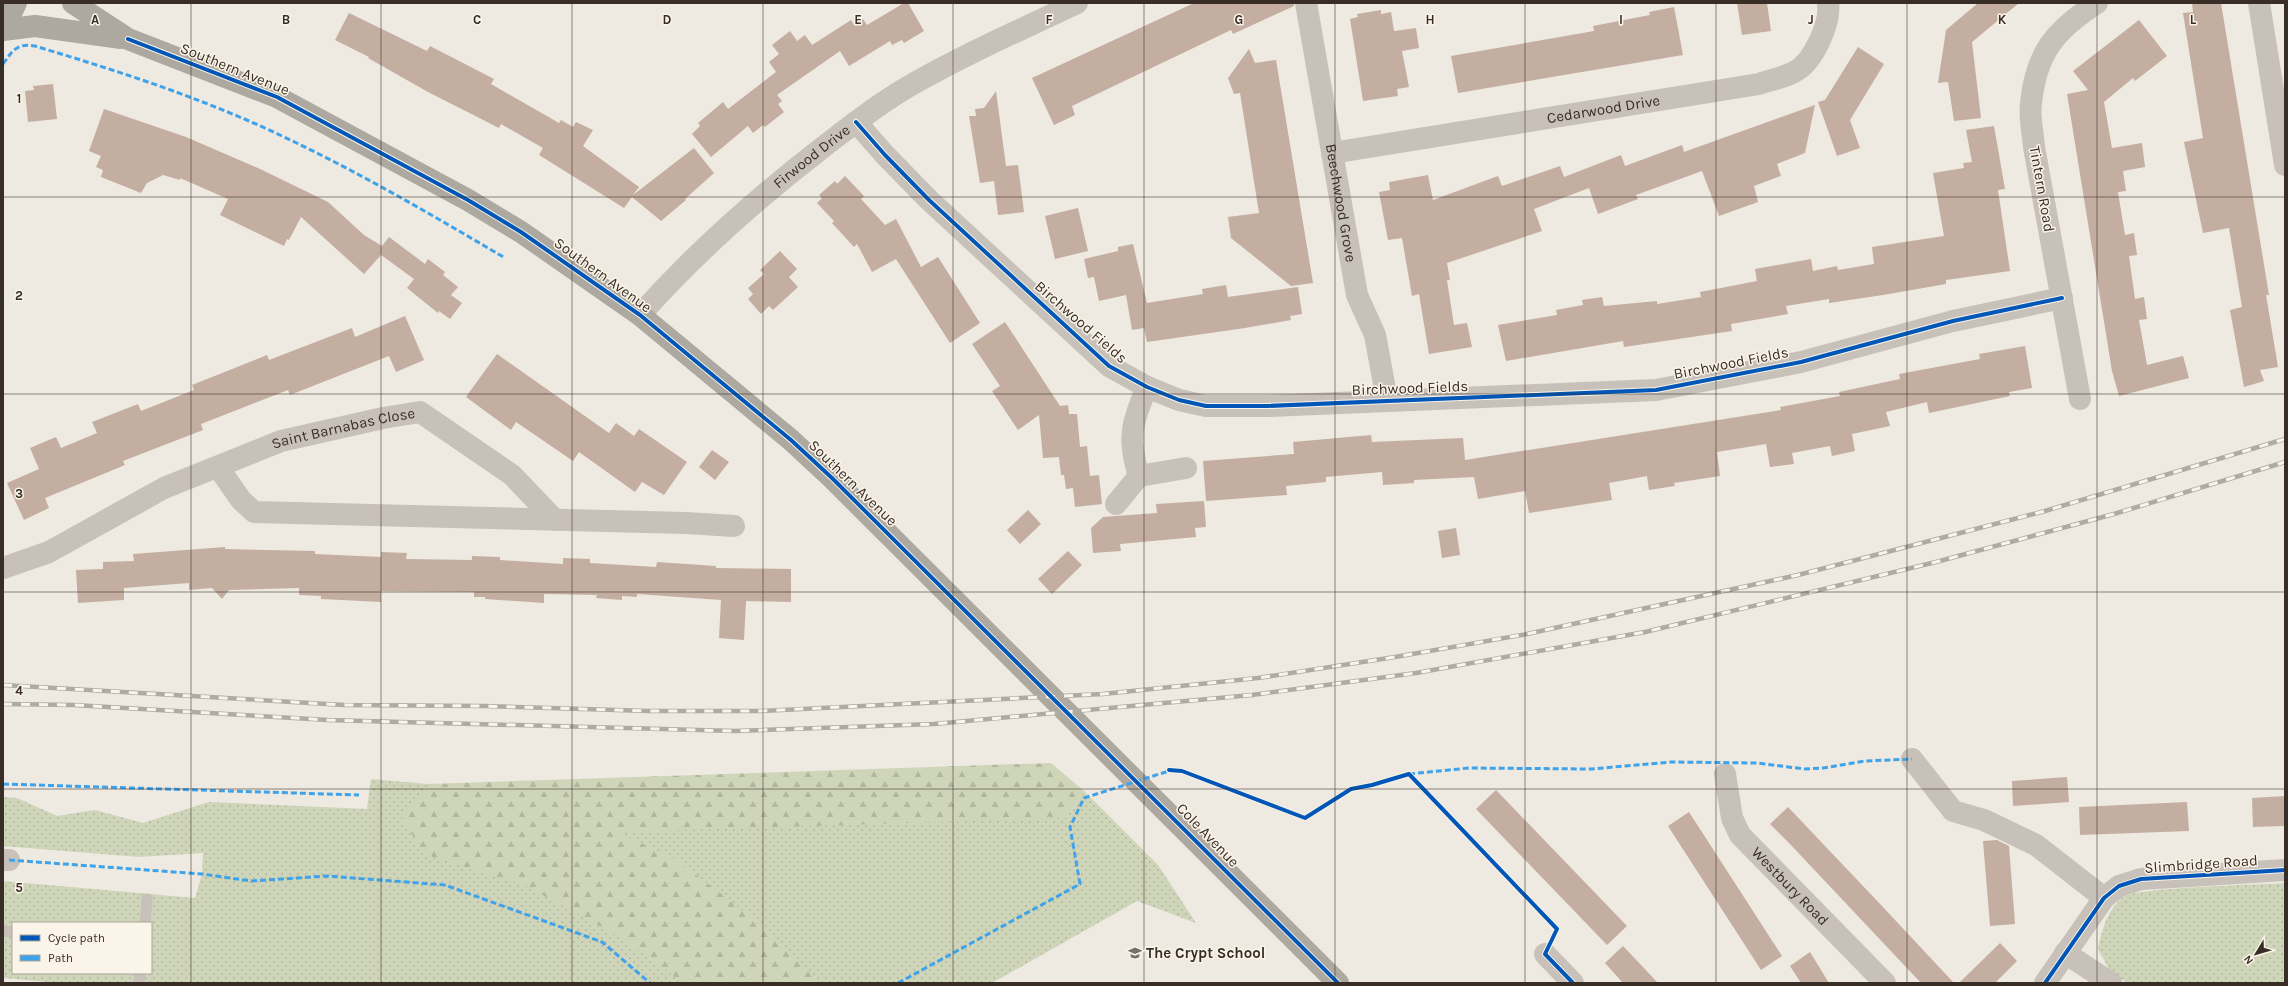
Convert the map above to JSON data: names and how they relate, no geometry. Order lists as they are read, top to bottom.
{
  "streets": {
    "highway": ["Southern Avenue", "Cole Avenue"],
    "street": [
      "Cedarwood Drive",
      "Firwood Drive",
      "Tintern Road",
      "Beechwood Grove",
      "Birchwood Fields",
      "Saint Barnabas Close",
      "Slimbridge Road",
      "Westbury Road"
    ]
  },
  "crossings": [
    ["Southern Avenue", "Firwood Drive"],
    ["Southern Avenue", "Cole Avenue"],
    ["Cedarwood Drive", "Beechwood Grove"],
    ["Firwood Drive", "Birchwood Fields"],
    ["Tintern Road", "Birchwood Fields"],
    ["Beechwood Grove", "Birchwood Fields"]
  ],
  "places": {
    "school or university": ["The Crypt School"]
  },
  "legend": ["Cycle path", "Path"],
  "north": "bottom left",
  "grid": {
    "columns": [
      "A",
      "B",
      "C",
      "D",
      "E",
      "F",
      "G",
      "H",
      "I",
      "J",
      "K",
      "L"
    ],
    "rows": [
      "1",
      "2",
      "3",
      "4",
      "5"
    ]
  }
}
